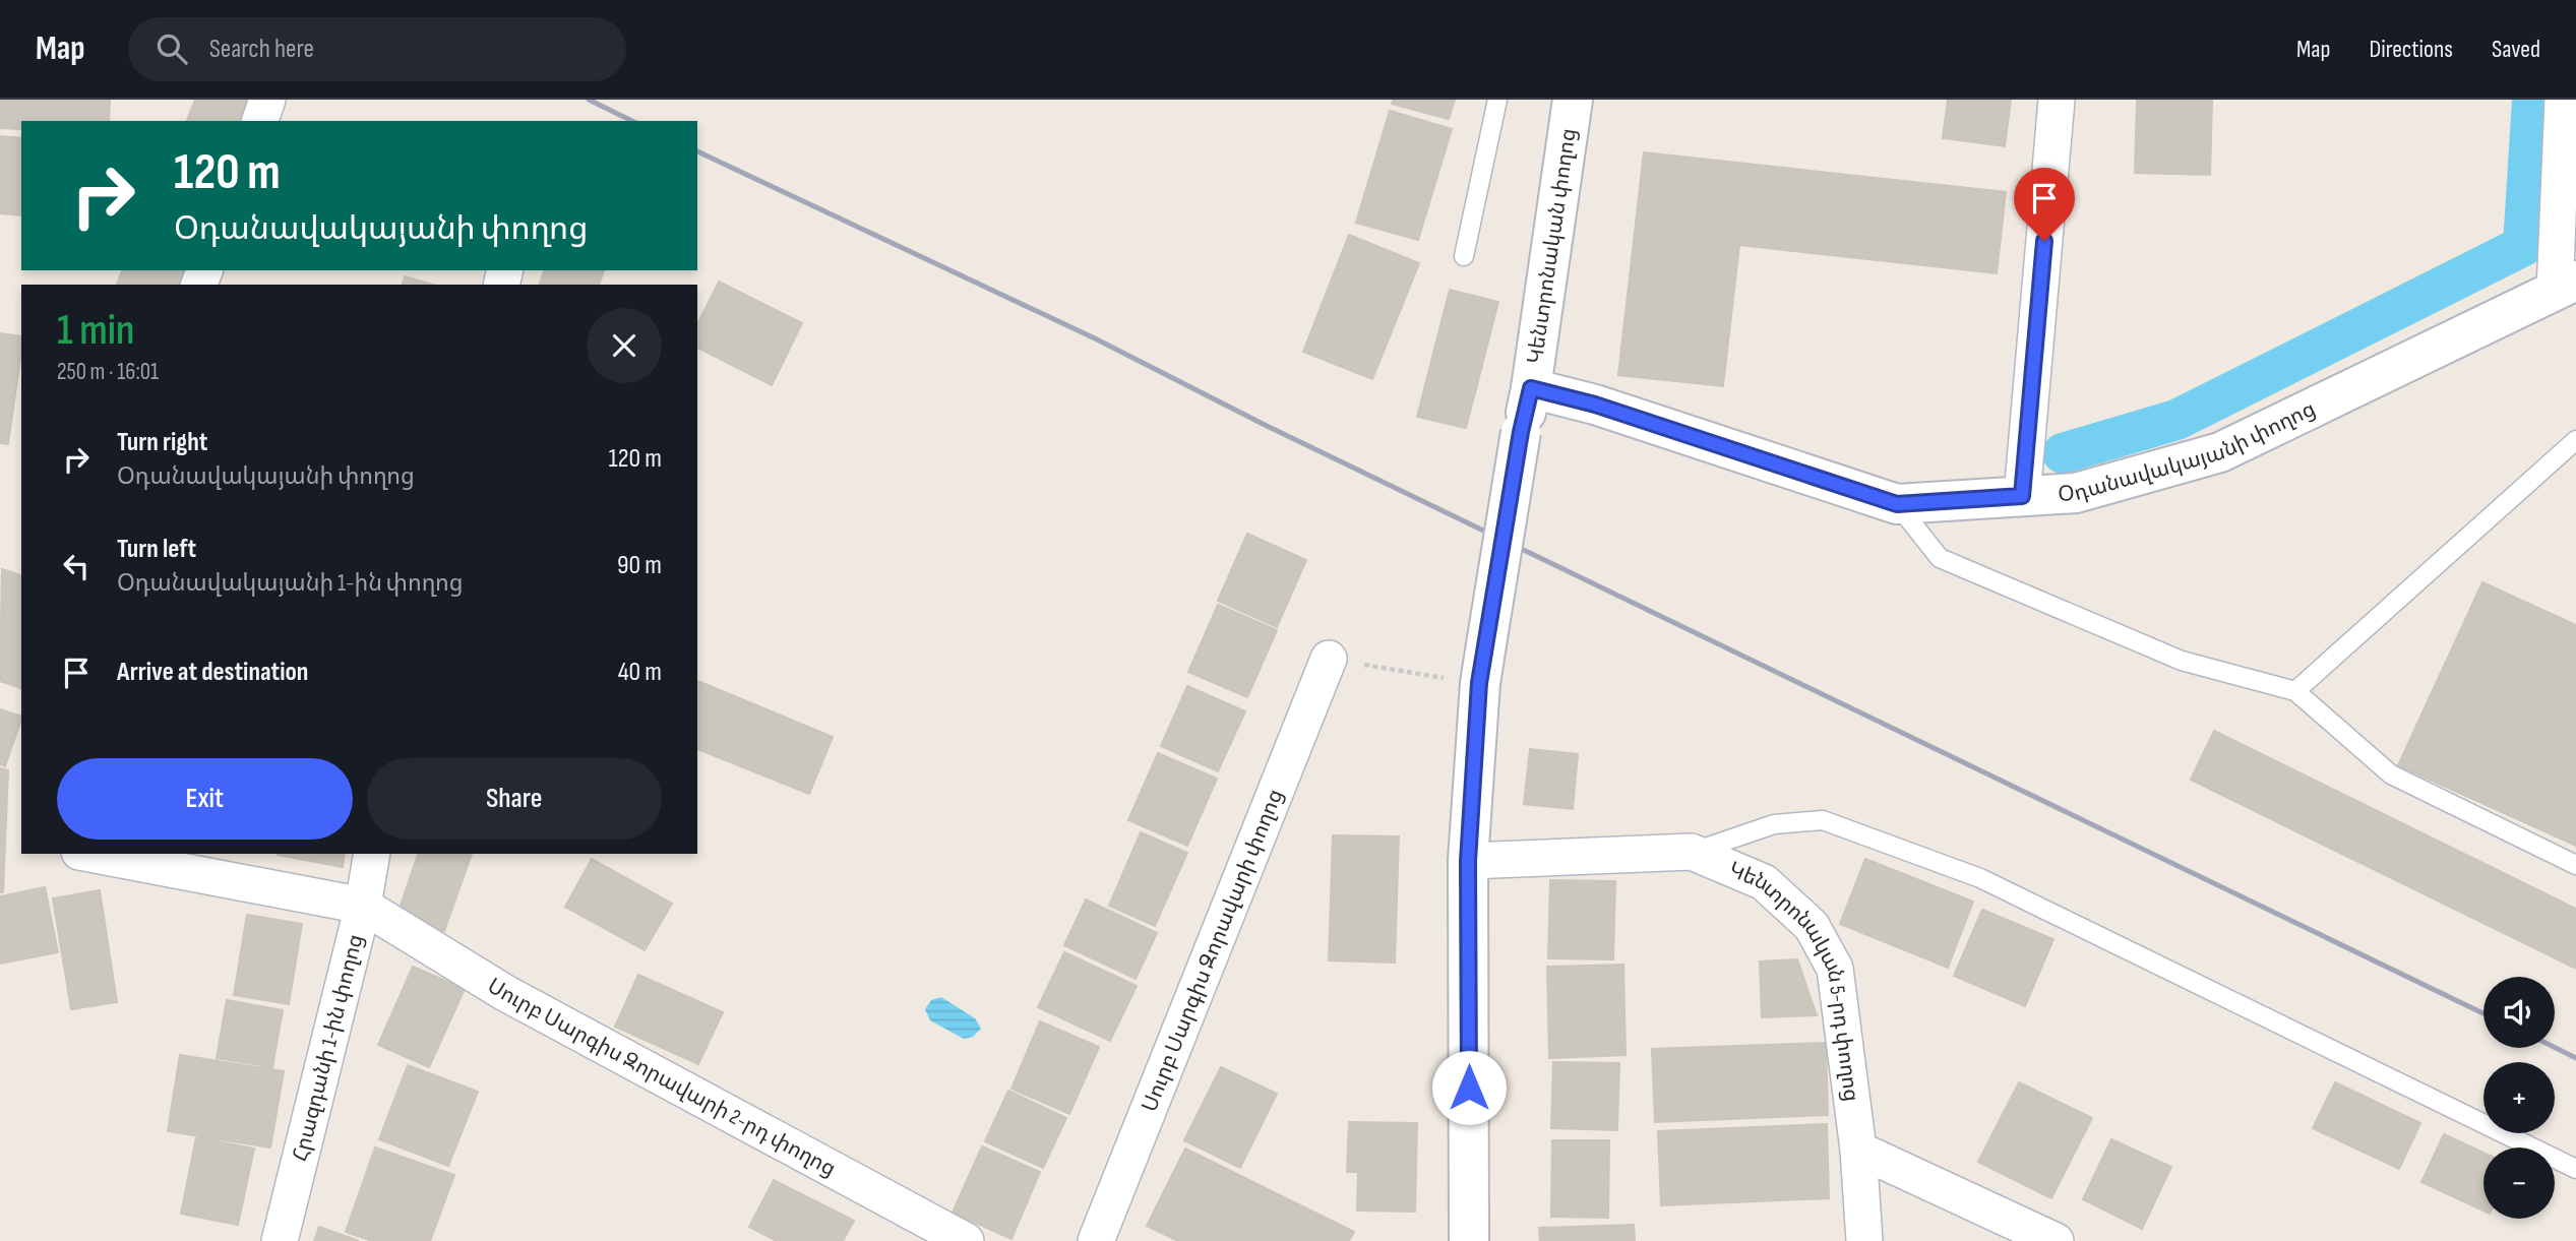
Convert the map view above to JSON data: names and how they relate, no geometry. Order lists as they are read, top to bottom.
{
  "streets": {
    "main road": ["Կենտրոնական փողոց", "Օդանավակայանի փողոց"],
    "street": [
      "Սուրբ Սարգիս Զորավարի փողոց",
      "Կենտրոնական 5-րդ փողոց",
      "Հրազդանի 1-ին փողոց",
      "Սուրբ Սարգիս Զորավարի 2-րդ փողոց"
    ]
  },
  "crossings": [
    ["Կենտրոնական փողոց", "Օդանավակայանի փողոց"],
    ["Կենտրոնական փողոց", "Կենտրոնական 5-րդ փողոց"],
    ["Հրազդանի 1-ին փողոց", "Սուրբ Սարգիս Զորավարի 2-րդ փողոց"]
  ],
  "page": {
    "header": "Map",
    "search": "Search here",
    "nav": ["Map", "Directions", "Saved"],
    "turn": ["120 m", "Օդանավակայանի փողոց"],
    "heading": ["1 min", "250 m · 16:01"],
    "list": [
      {
        "name": "Turn right",
        "note": "Օդանավակայանի փողոց",
        "value": "120 m"
      },
      {
        "name": "Turn left",
        "note": "Օդանավակայանի 1-ին փողոց",
        "value": "90 m"
      },
      {
        "name": "Arrive at destination",
        "value": "40 m"
      }
    ],
    "buttons": ["Exit", "Share"],
    "map_buttons": ["+", "−"]
  }
}
